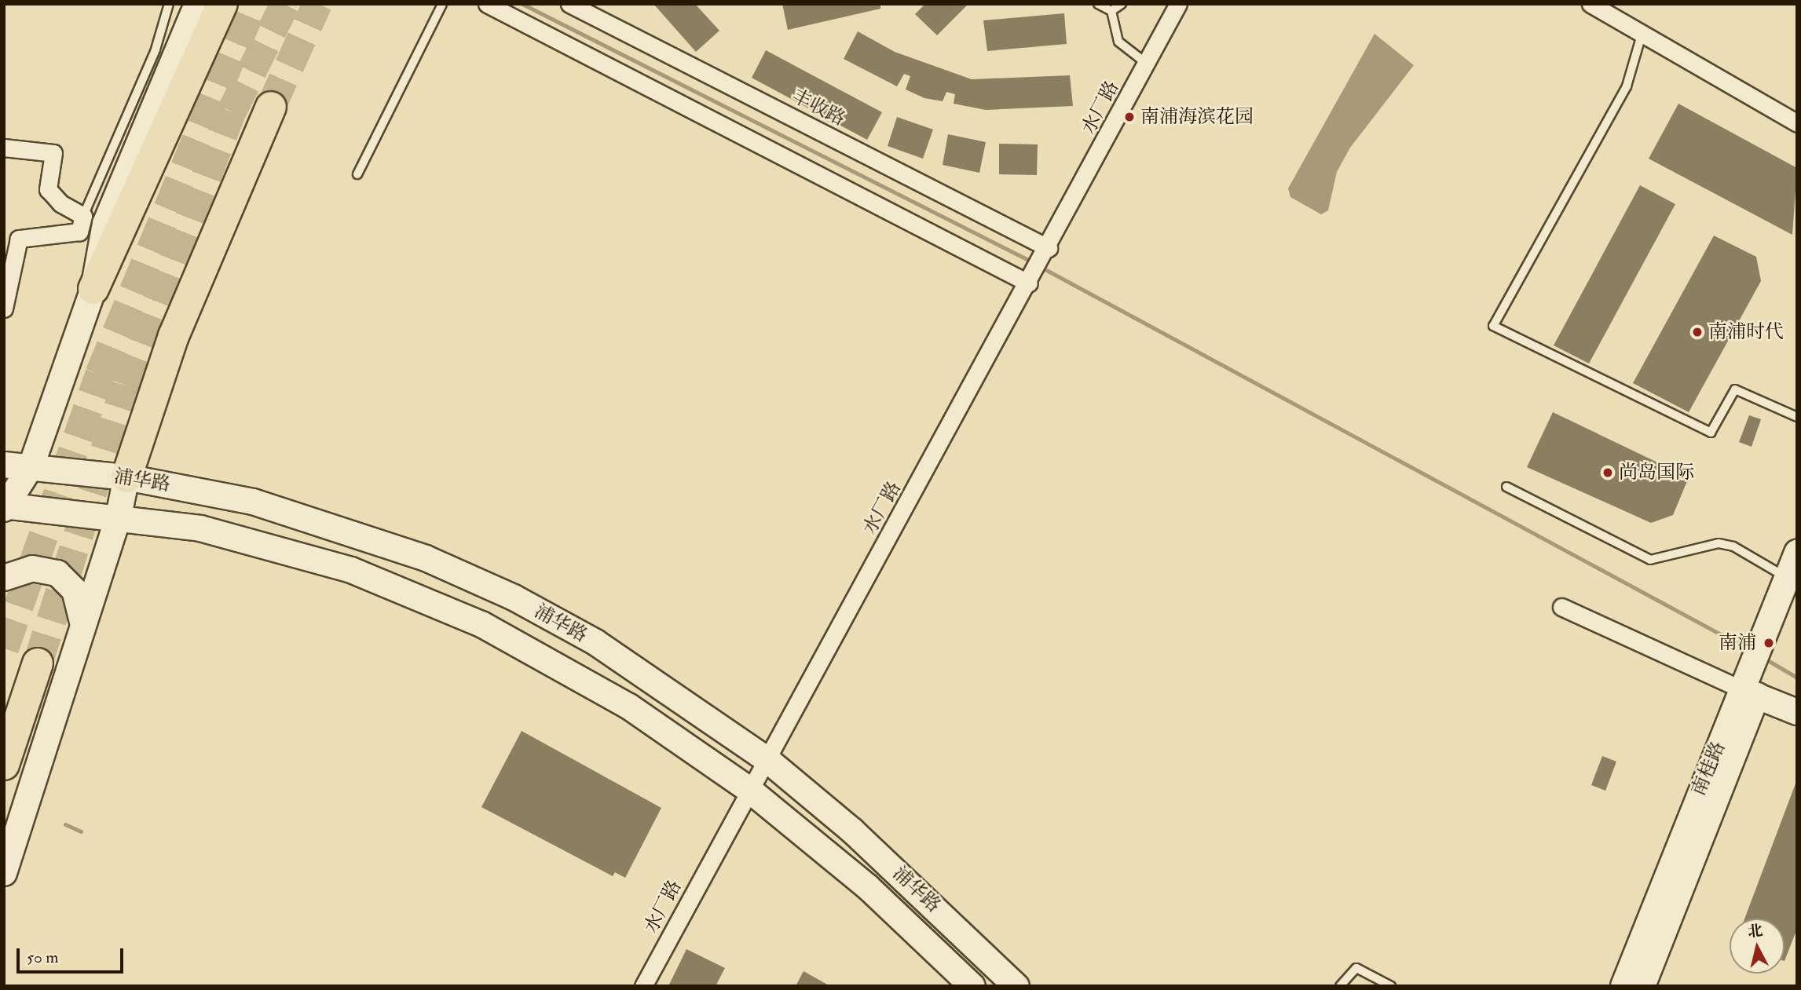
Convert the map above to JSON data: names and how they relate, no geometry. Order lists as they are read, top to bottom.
{
  "streets": {
    "main road": ["浦华路", "南桂路"],
    "street": ["丰收路", "水厂路"]
  },
  "crossings": [
    ["丰收路", "水厂路"],
    ["水厂路", "浦华路"]
  ],
  "places": [
    "南浦海滨花园",
    "南浦时代",
    "尚岛国际",
    "南浦"
  ],
  "scale_bar": "50 m",
  "north": "top"
}
